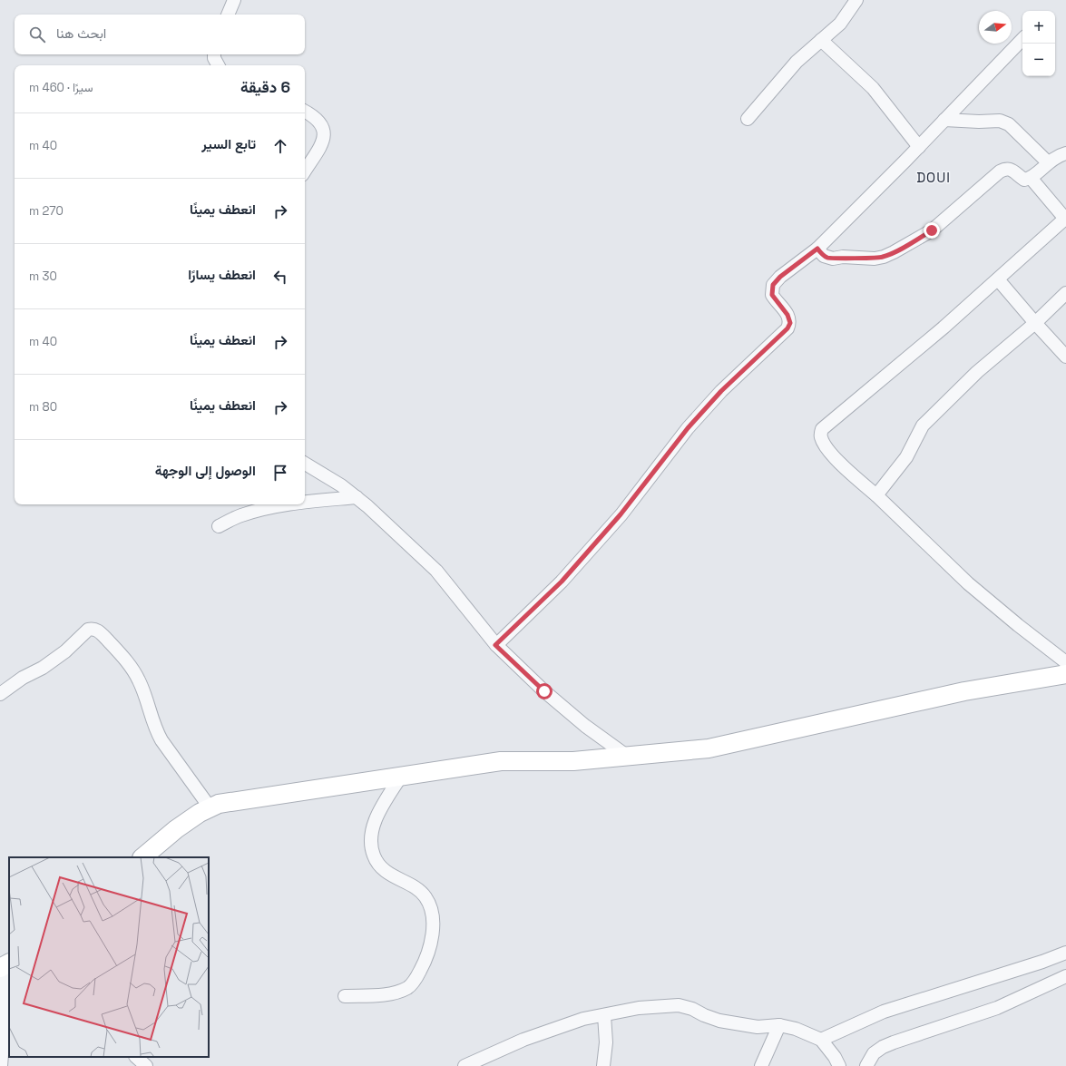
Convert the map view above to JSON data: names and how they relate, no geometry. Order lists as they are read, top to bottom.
{
  "districts": ["DOUI"],
  "north": "right",
  "page": {
    "map_buttons": ["+", "−"],
    "search": "ابحث هنا",
    "heading": ["6 دقيقة", "سيرًا · 460 m"],
    "list": [
      ["تابع السير", "40 m"],
      ["انعطف يمينًا", "270 m"],
      ["انعطف يسارًا", "30 m"],
      ["انعطف يمينًا", "40 m"],
      ["انعطف يمينًا", "80 m"],
      "الوصول إلى الوجهة"
    ]
  }
}
